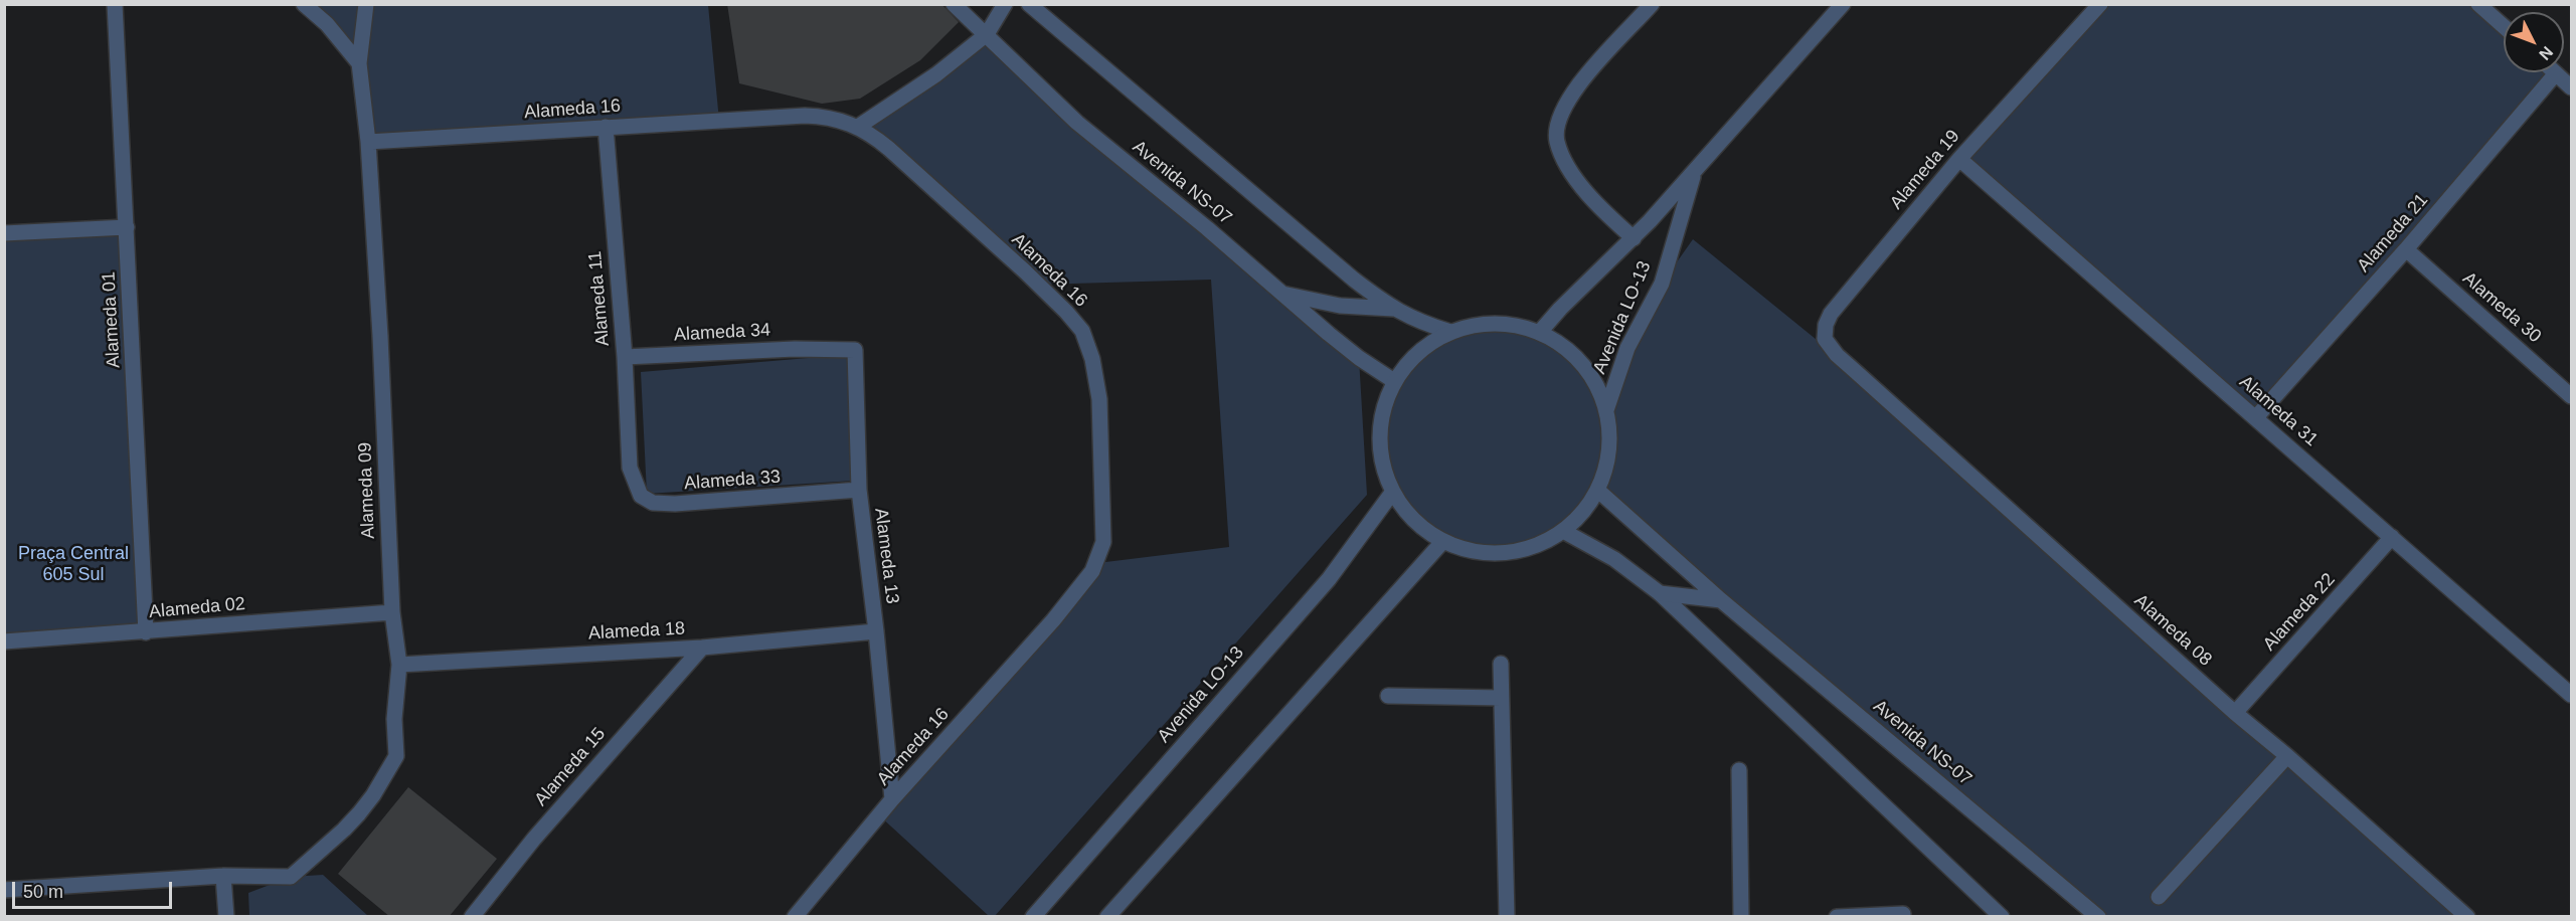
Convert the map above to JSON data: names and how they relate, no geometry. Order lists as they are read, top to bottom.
{
  "streets": {
    "street": [
      "Alameda 16",
      "Alameda 19",
      "Avenida NS-07",
      "Alameda 21",
      "Alameda 11",
      "Alameda 30",
      "Avenida LO-13",
      "Alameda 01",
      "Alameda 34",
      "Alameda 31",
      "Alameda 33",
      "Alameda 09",
      "Alameda 13",
      "Alameda 02",
      "Alameda 22",
      "Alameda 08",
      "Alameda 18",
      "Alameda 15"
    ]
  },
  "crossings": [
    ["Alameda 16", "Alameda 11"],
    ["Alameda 16", "Alameda 09"],
    ["Alameda 16", "Alameda 13"],
    ["Alameda 19", "Alameda 31"],
    ["Alameda 19", "Alameda 08"],
    ["Alameda 21", "Alameda 30"],
    ["Alameda 21", "Alameda 31"],
    ["Alameda 11", "Alameda 34"],
    ["Alameda 11", "Alameda 33"],
    ["Alameda 01", "Alameda 02"],
    ["Alameda 34", "Alameda 13"],
    ["Alameda 31", "Alameda 22"],
    ["Alameda 33", "Alameda 13"],
    ["Alameda 09", "Alameda 02"],
    ["Alameda 09", "Alameda 18"],
    ["Alameda 13", "Alameda 18"],
    ["Alameda 22", "Alameda 08"],
    ["Alameda 18", "Alameda 15"]
  ],
  "parks": ["Praça Central 605 Sul"],
  "scale_bar": "50 m",
  "north": "bottom right"
}
